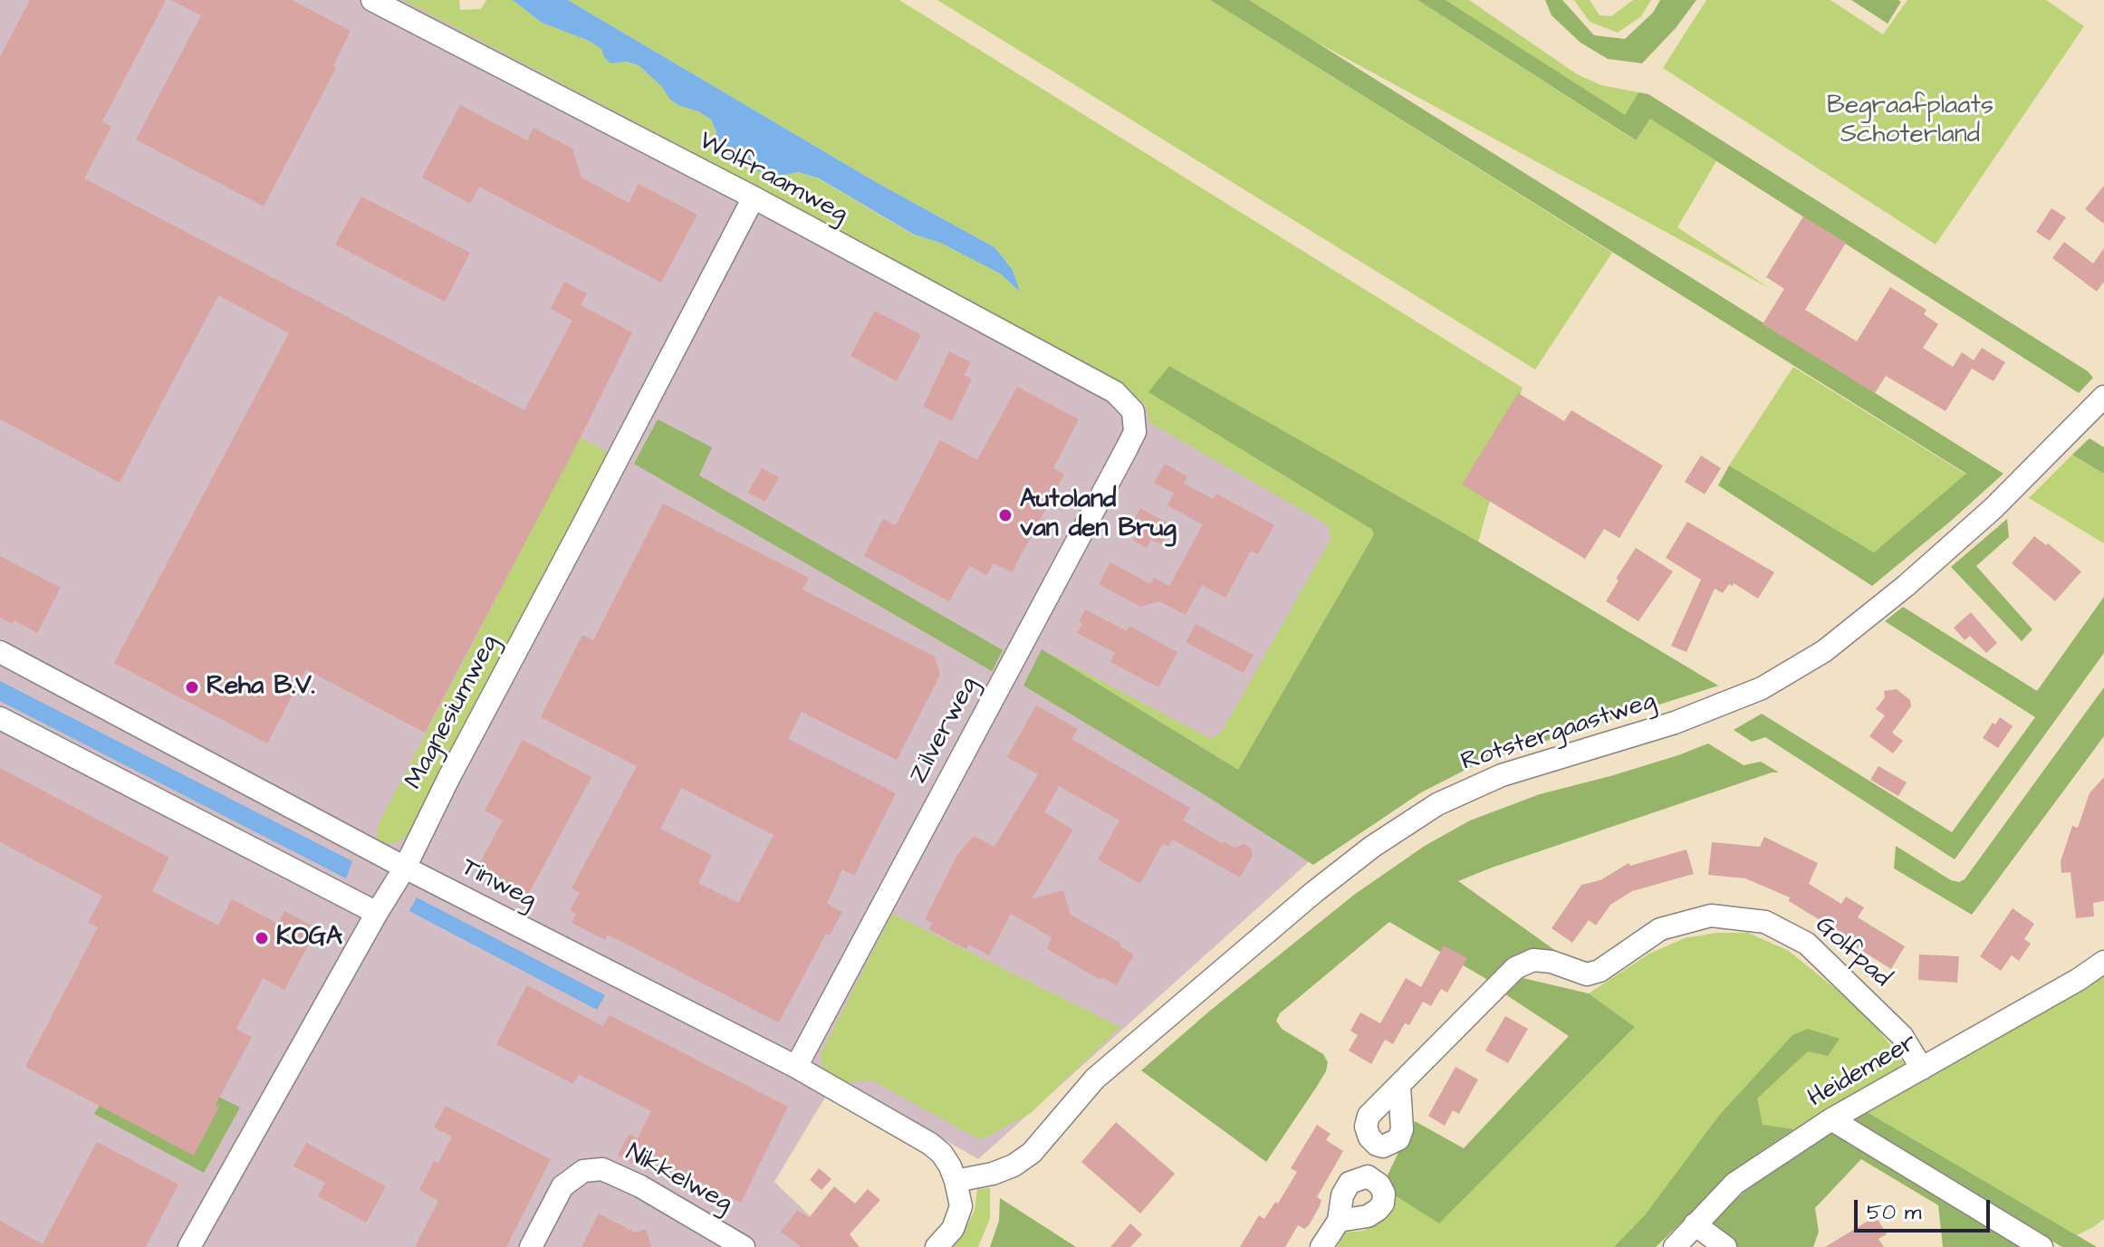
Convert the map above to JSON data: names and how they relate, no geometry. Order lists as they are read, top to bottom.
{
  "streets": {
    "street": [
      "Wolfraamweg",
      "Magnesiumweg",
      "Zilverweg",
      "Rotstergaastweg",
      "Tinweg",
      "Golfpad",
      "Heidemeer",
      "Nikkelweg"
    ]
  },
  "crossings": [
    ["Wolfraamweg", "Magnesiumweg"],
    ["Wolfraamweg", "Zilverweg"],
    ["Magnesiumweg", "Tinweg"],
    ["Zilverweg", "Tinweg"],
    ["Rotstergaastweg", "Tinweg"],
    ["Golfpad", "Heidemeer"]
  ],
  "parks": ["Begraafplaats Schoterland"],
  "places": ["Autoland van den Brug", "Reha B.V.", "KOGA"],
  "scale_bar": "50 m"
}
